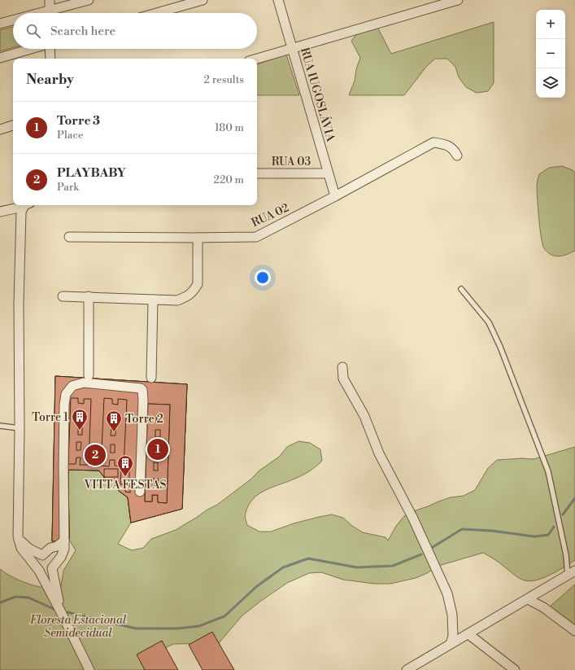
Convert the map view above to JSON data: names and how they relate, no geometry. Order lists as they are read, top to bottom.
{
  "streets": {
    "street": ["RUA IUGOSLÁVIA", "RUA 03", "RUA 02"]
  },
  "crossings": [
    ["RUA IUGOSLÁVIA", "RUA 03"],
    ["RUA IUGOSLÁVIA", "RUA 02"]
  ],
  "parks": ["Floresta Estacional Semidecidual"],
  "places": {
    "building": ["Torre 1", "Torre 2", "VITTA FESTAS"]
  },
  "page": {
    "map_buttons": ["+", "−"],
    "search": "Search here",
    "heading": ["Nearby", "2 results"],
    "list": [
      {
        "mark": "1",
        "name": "Torre 3",
        "note": "Place",
        "value": "180 m"
      },
      {
        "mark": "2",
        "name": "PLAYBABY",
        "note": "Park",
        "value": "220 m"
      }
    ],
    "pins": ["1", "2"]
  }
}
